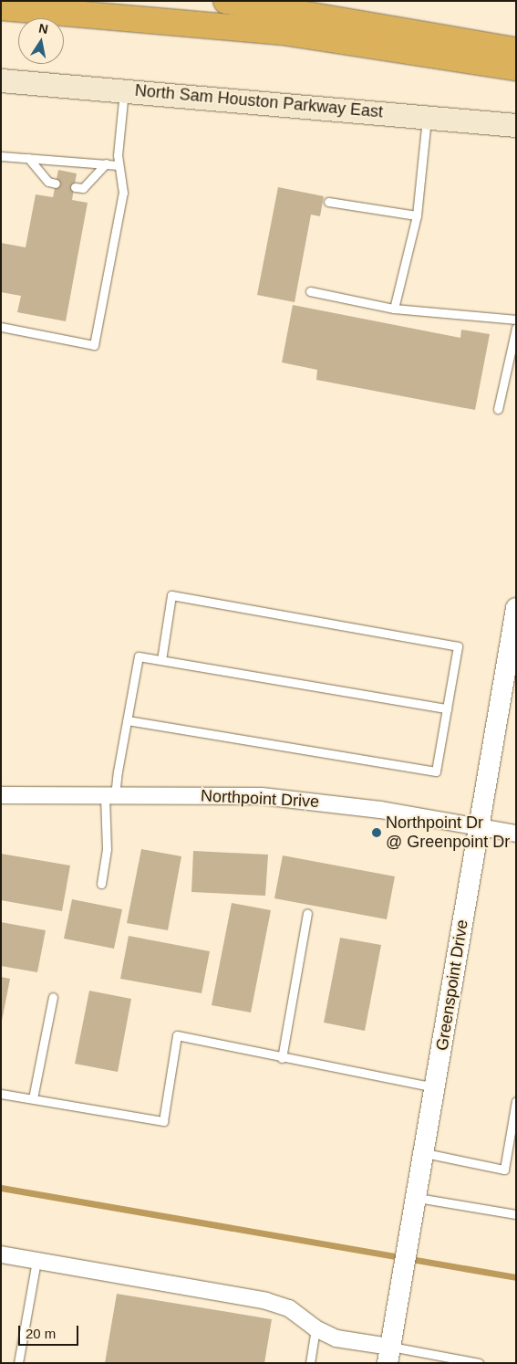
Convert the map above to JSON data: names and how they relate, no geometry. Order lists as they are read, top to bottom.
{
  "streets": {
    "main road": ["North Sam Houston Parkway East"],
    "street": ["Northpoint Drive", "Greenspoint Drive"]
  },
  "crossings": [
    ["Northpoint Drive", "Greenspoint Drive"]
  ],
  "places": ["Northpoint Dr @ Greenpoint Dr"],
  "scale_bar": "20 m",
  "north": "top"
}
